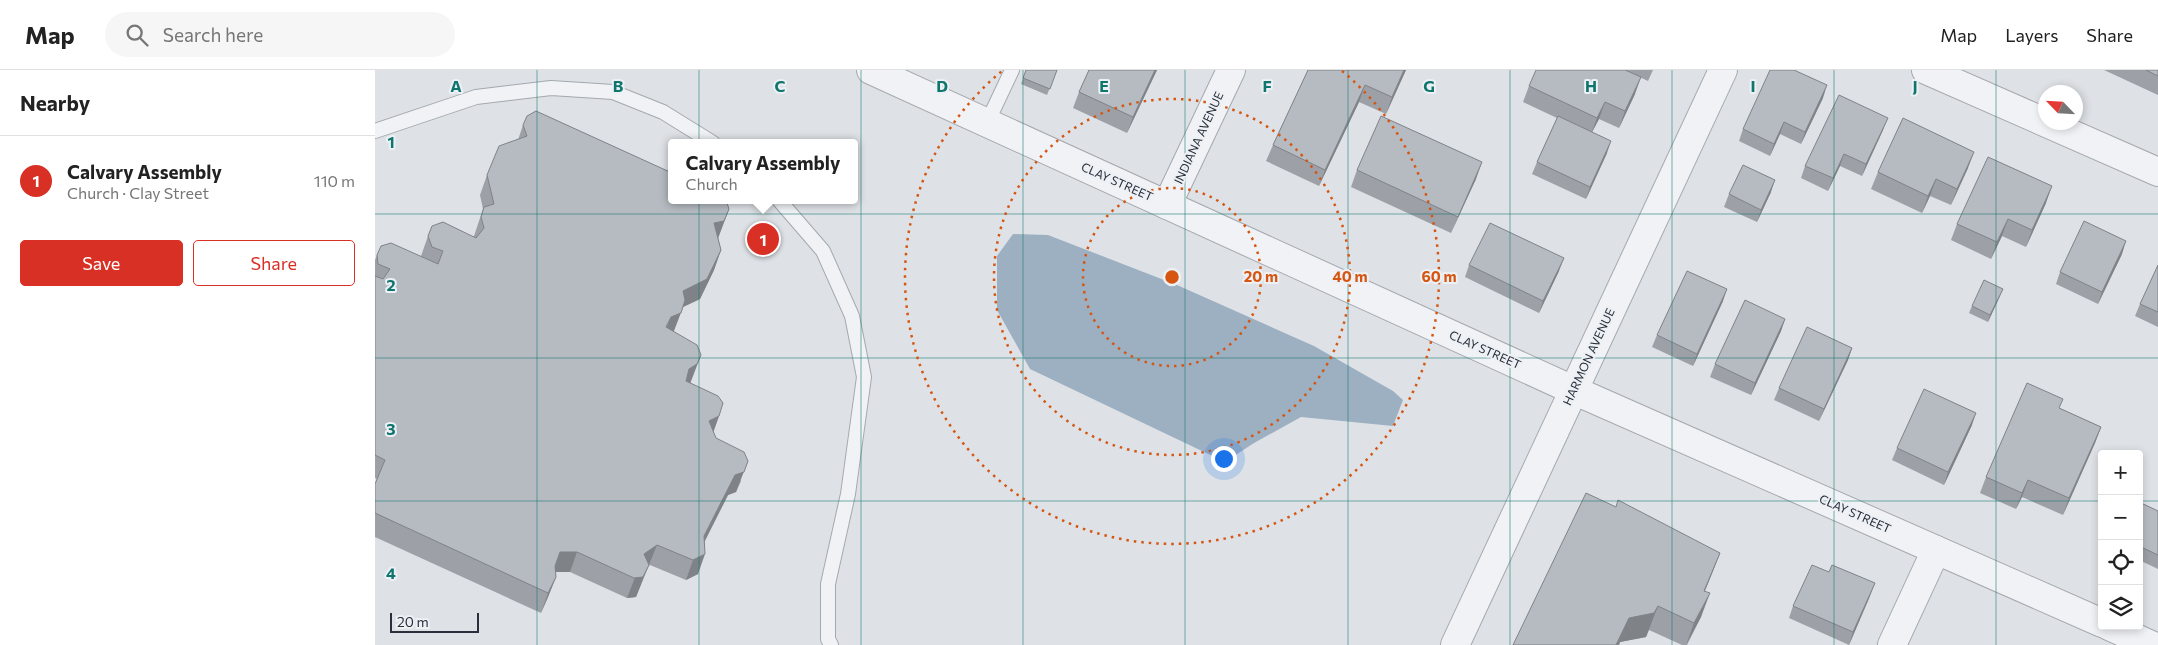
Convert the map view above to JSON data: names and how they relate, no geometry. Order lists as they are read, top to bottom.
{
  "streets": {
    "street": ["INDIANA AVENUE", "CLAY STREET", "HARMON AVENUE"]
  },
  "crossings": [
    ["INDIANA AVENUE", "CLAY STREET"],
    ["CLAY STREET", "HARMON AVENUE"]
  ],
  "scale_bar": "20 m",
  "north": "top left",
  "page": {
    "header": "Map",
    "search": "Search here",
    "nav": ["Map", "Layers", "Share"],
    "heading": "Nearby",
    "list": [
      {
        "mark": "1",
        "name": "Calvary Assembly",
        "note": "Church · Clay Street",
        "value": "110 m"
      }
    ],
    "popup": ["Calvary Assembly", "Church"],
    "pins": "1",
    "buttons": ["Save", "Share"],
    "map_buttons": ["+", "−"],
    "scale": "20 m"
  },
  "grid": {
    "columns": [
      "A",
      "B",
      "C",
      "D",
      "E",
      "F",
      "G",
      "H",
      "I",
      "J"
    ],
    "rows": [
      "1",
      "2",
      "3",
      "4"
    ]
  },
  "rings": ["20 m", "40 m", "60 m"]
}
